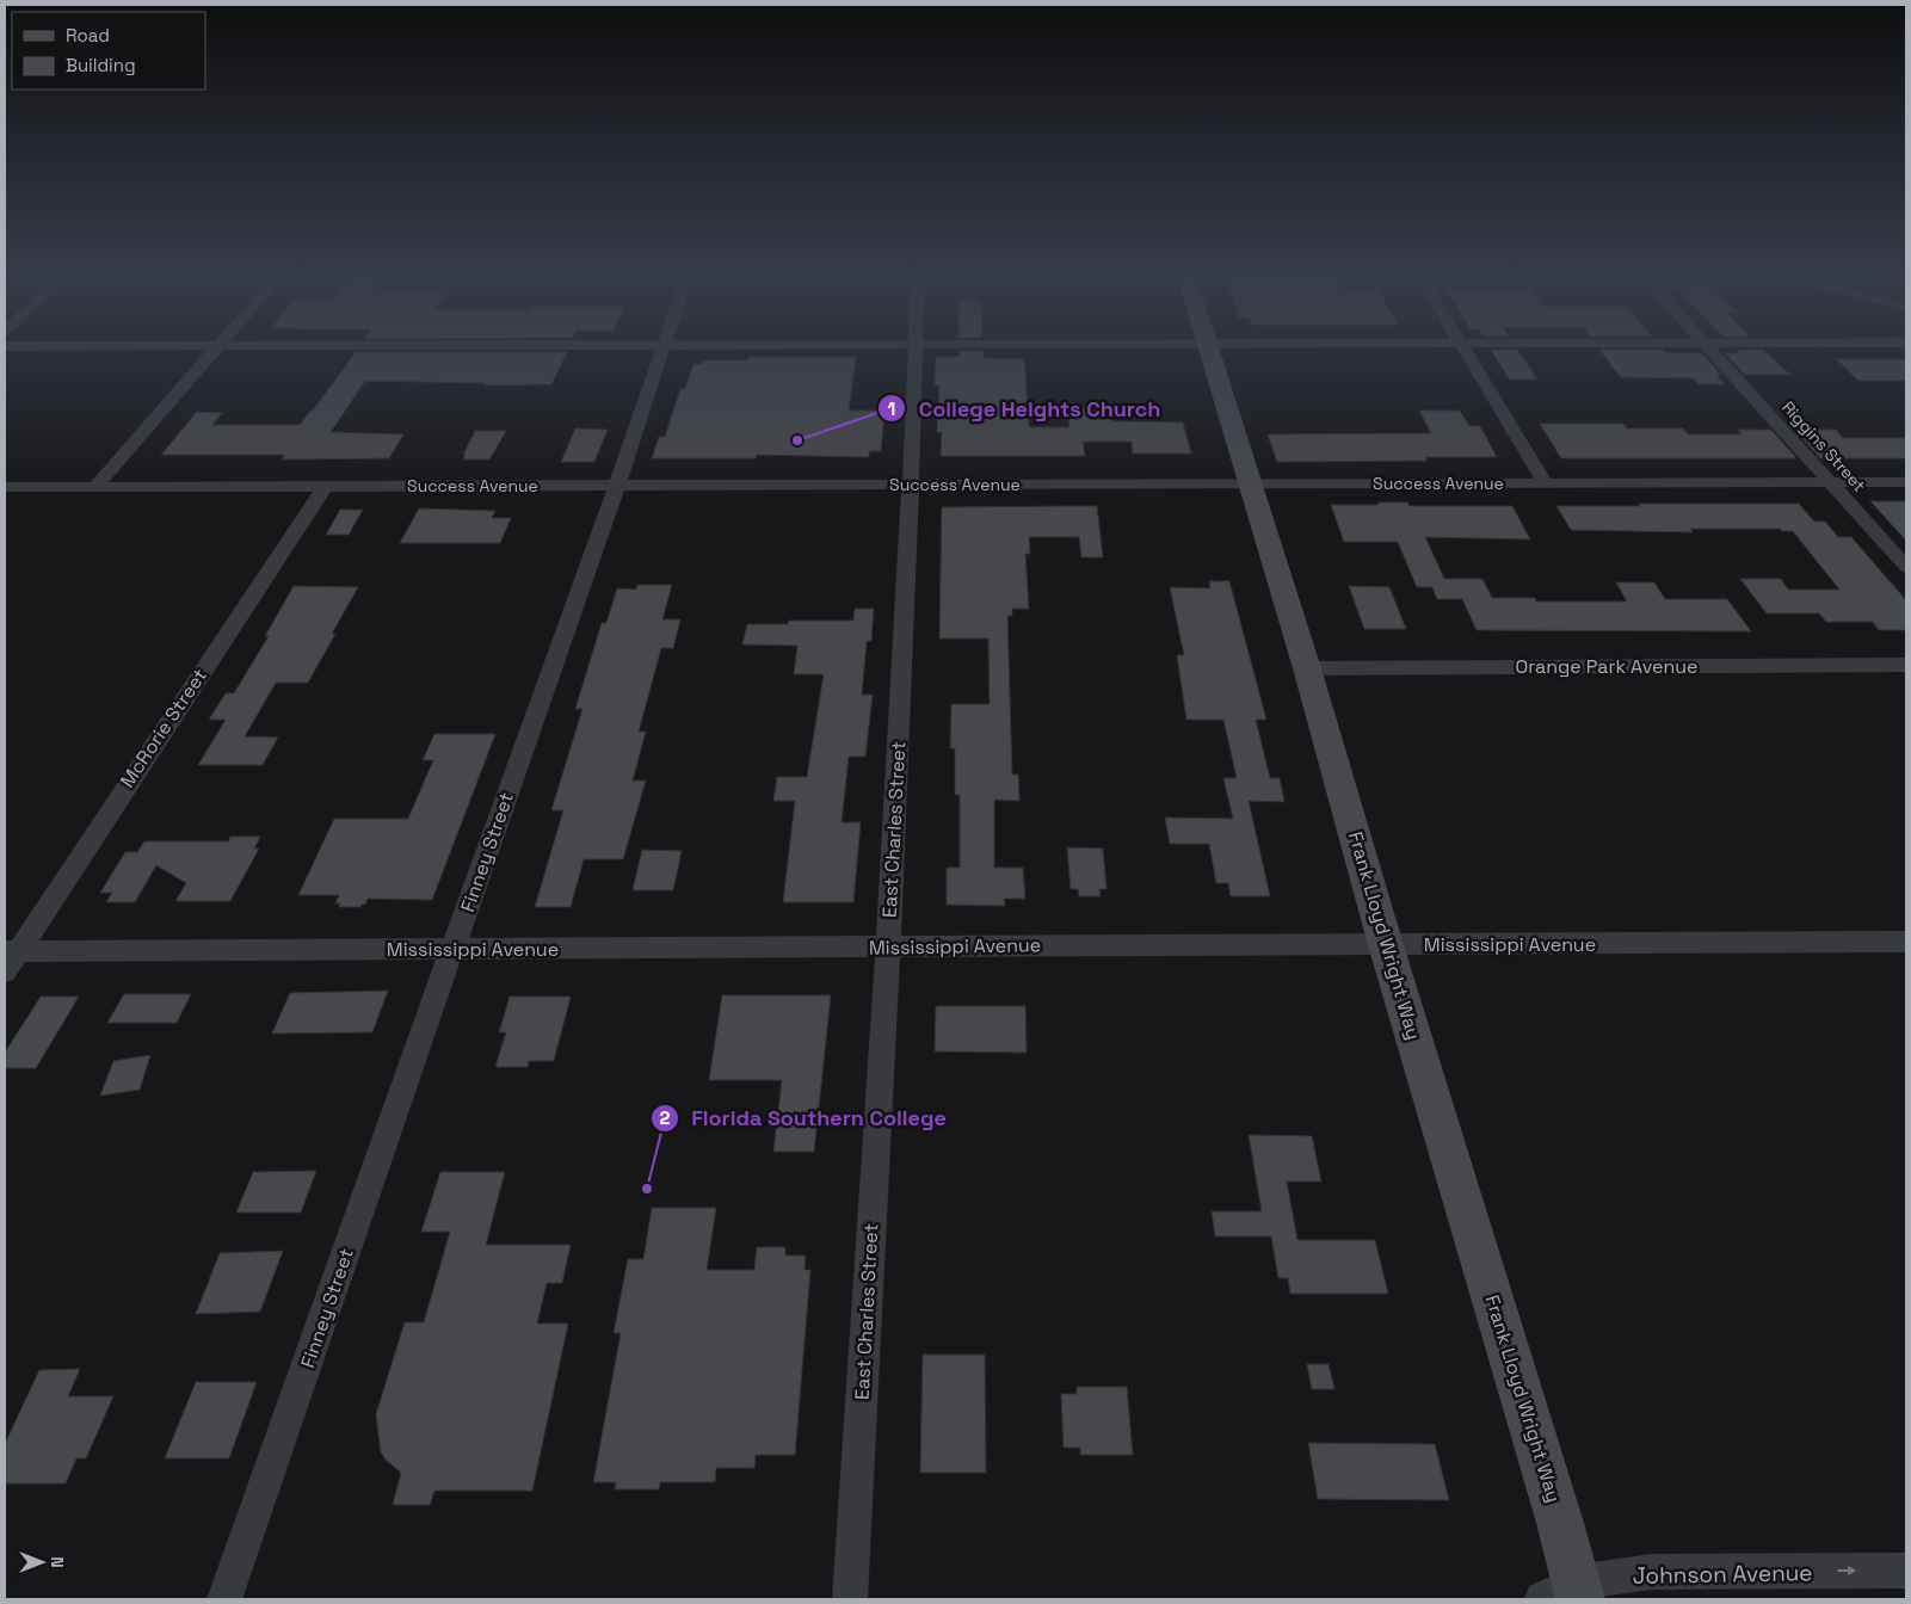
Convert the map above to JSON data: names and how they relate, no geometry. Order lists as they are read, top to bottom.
{
  "streets": {
    "street": [
      "Riggins Street",
      "Success Avenue",
      "Orange Park Avenue",
      "McRorie Street",
      "East Charles Street",
      "Finney Street",
      "Frank Lloyd Wright Way",
      "Mississippi Avenue",
      "Johnson Avenue"
    ]
  },
  "crossings": [
    ["Riggins Street", "Success Avenue"],
    ["Success Avenue", "McRorie Street"],
    ["Success Avenue", "East Charles Street"],
    ["Success Avenue", "Finney Street"],
    ["Success Avenue", "Frank Lloyd Wright Way"],
    ["Orange Park Avenue", "Frank Lloyd Wright Way"],
    ["McRorie Street", "Mississippi Avenue"],
    ["East Charles Street", "Mississippi Avenue"],
    ["Finney Street", "Mississippi Avenue"],
    ["Frank Lloyd Wright Way", "Mississippi Avenue"],
    ["Frank Lloyd Wright Way", "Johnson Avenue"]
  ],
  "one_way": ["Johnson Avenue"],
  "places": ["College Heights Church", "Florida Southern College"],
  "legend": ["Road", "Building"],
  "north": "right"
}
